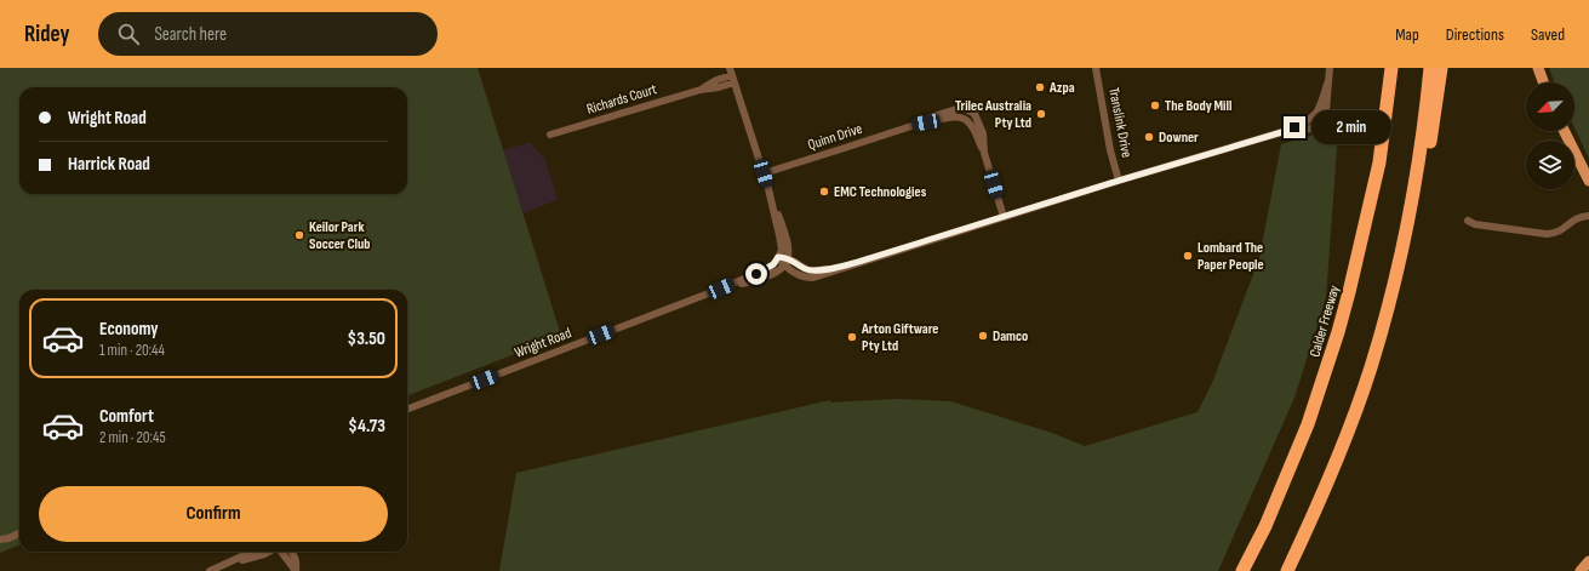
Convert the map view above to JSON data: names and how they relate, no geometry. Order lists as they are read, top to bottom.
{
  "streets": {
    "highway": ["Calder Freeway"],
    "street": [
      "Richards Court",
      "Translink Drive",
      "Quinn Drive",
      "Wright Road"
    ]
  },
  "places": [
    "Azpa",
    "The Body Mill",
    "Trilec Australia Pty Ltd",
    "Downer",
    "EMC Technologies",
    "Keilor Park Soccer Club",
    "Lombard The Paper People",
    "Damco",
    "Arton Giftware Pty Ltd"
  ],
  "north": "bottom left",
  "page": {
    "header": "Ridey",
    "search": "Search here",
    "nav": ["Map", "Directions", "Saved"],
    "banner": ["Wright Road", "Harrick Road"],
    "bubble": "2 min",
    "list": [
      {
        "name": "Economy",
        "note": "1 min · 20:44",
        "value": "$3.50"
      },
      {
        "name": "Comfort",
        "note": "2 min · 20:45",
        "value": "$4.73"
      }
    ],
    "buttons": "Confirm"
  }
}
